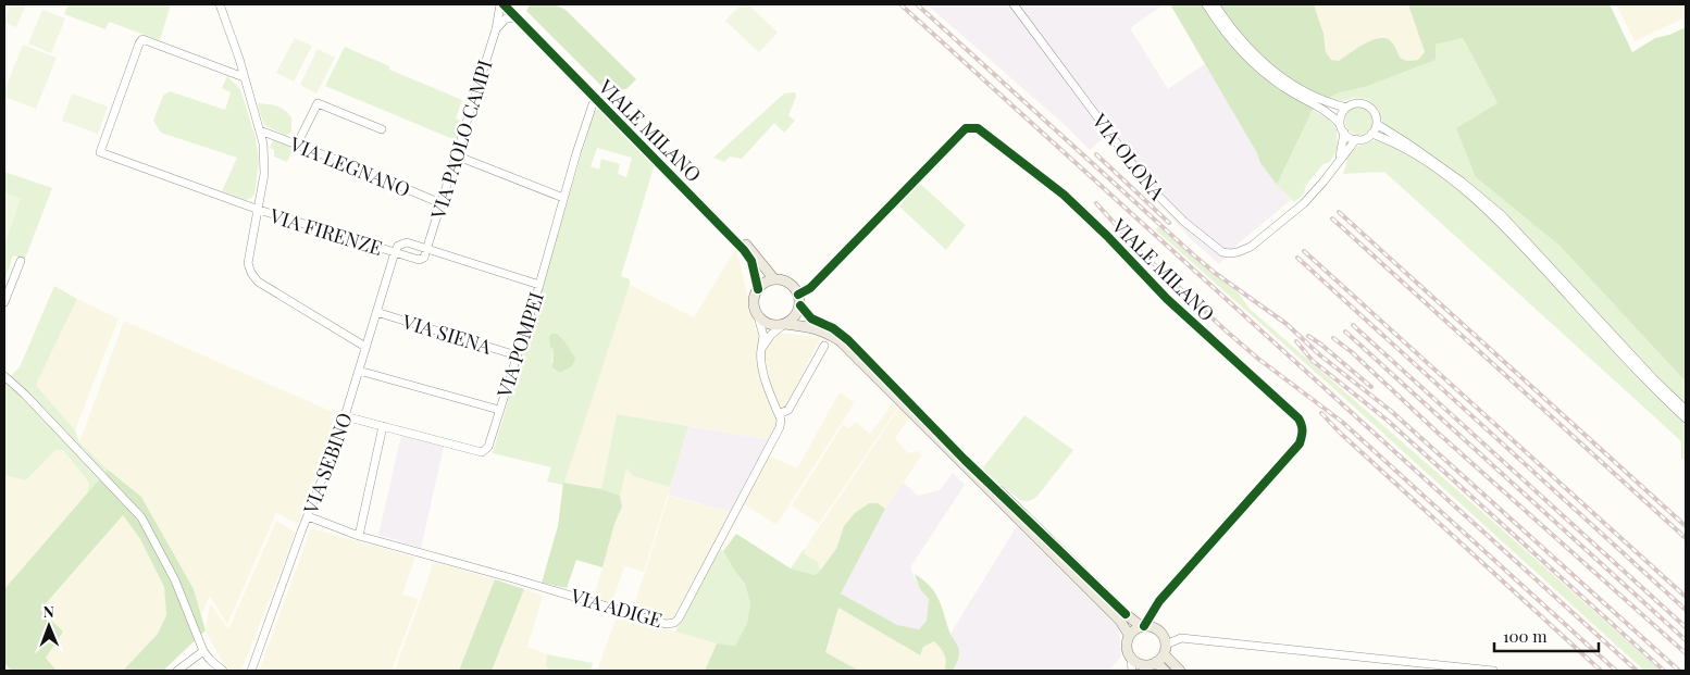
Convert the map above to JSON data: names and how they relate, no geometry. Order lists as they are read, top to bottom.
{
  "streets": {
    "main road": ["VIALE MILANO"],
    "street": [
      "VIA PAOLO CAMPI",
      "VIA OLONA",
      "VIA LEGNANO",
      "VIA FIRENZE",
      "VIA SIENA",
      "VIA POMPEI",
      "VIA SEBINO",
      "VIA ADIGE"
    ]
  },
  "crossings": [
    ["VIALE MILANO", "VIA PAOLO CAMPI"],
    ["VIALE MILANO", "VIA POMPEI"],
    ["VIA PAOLO CAMPI", "VIA LEGNANO"],
    ["VIA PAOLO CAMPI", "VIA FIRENZE"],
    ["VIA FIRENZE", "VIA POMPEI"],
    ["VIA FIRENZE", "VIA SEBINO"],
    ["VIA SIENA", "VIA POMPEI"],
    ["VIA SIENA", "VIA SEBINO"],
    ["VIA POMPEI", "VIA SEBINO"],
    ["VIA SEBINO", "VIA ADIGE"]
  ],
  "scale_bar": "100 m",
  "north": "top"
}
